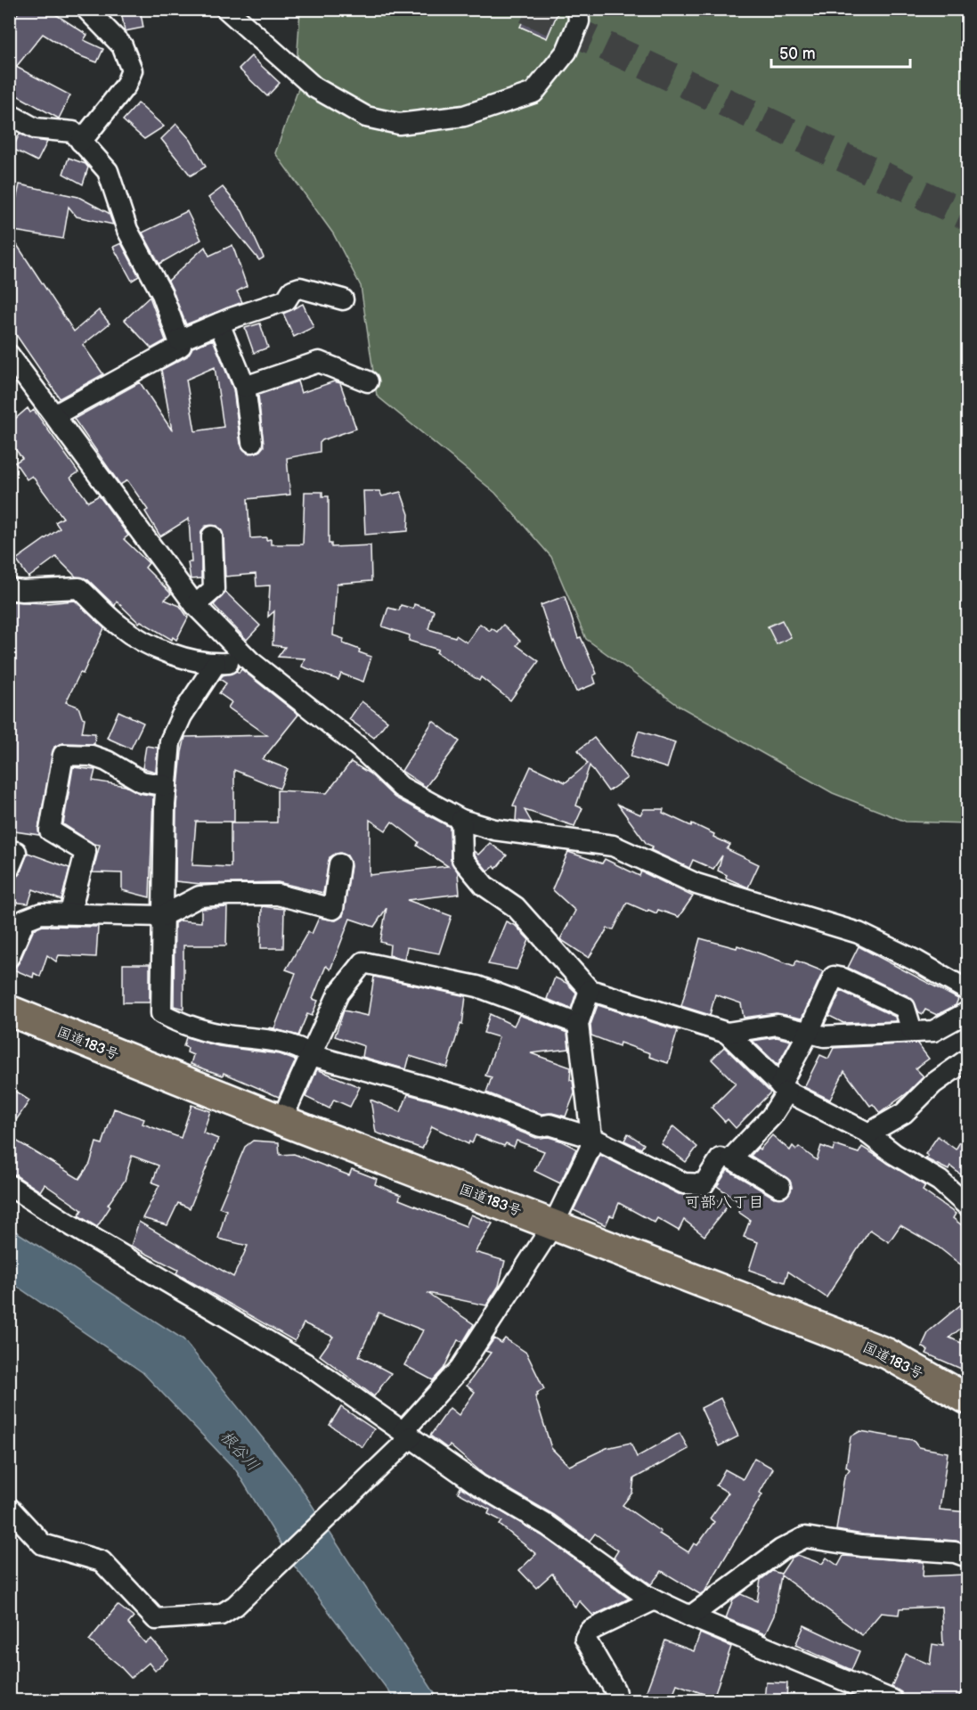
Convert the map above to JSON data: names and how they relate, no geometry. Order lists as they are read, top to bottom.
{
  "streets": {
    "highway": ["国道183号"]
  },
  "districts": ["可部八丁目"],
  "water": ["根谷川"],
  "scale_bar": "50 m"
}
